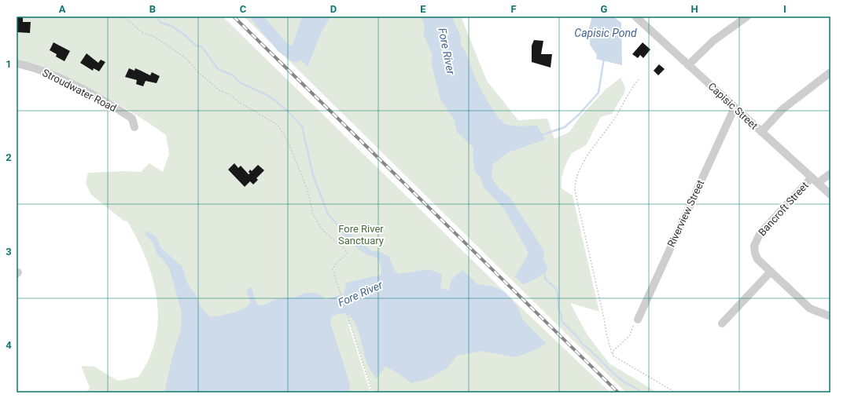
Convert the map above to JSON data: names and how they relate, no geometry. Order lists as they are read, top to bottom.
{
  "streets": {
    "street": [
      "Stroudwater Road",
      "Capisic Street",
      "Bancroft Street",
      "Riverview Street"
    ]
  },
  "crossings": [
    ["Capisic Street", "Bancroft Street"],
    ["Capisic Street", "Riverview Street"]
  ],
  "water": ["Capisic Pond", "Fore River"],
  "parks": ["Fore River Sanctuary"],
  "grid": {
    "columns": [
      "A",
      "B",
      "C",
      "D",
      "E",
      "F",
      "G",
      "H",
      "I"
    ],
    "rows": [
      "1",
      "2",
      "3",
      "4"
    ]
  }
}
